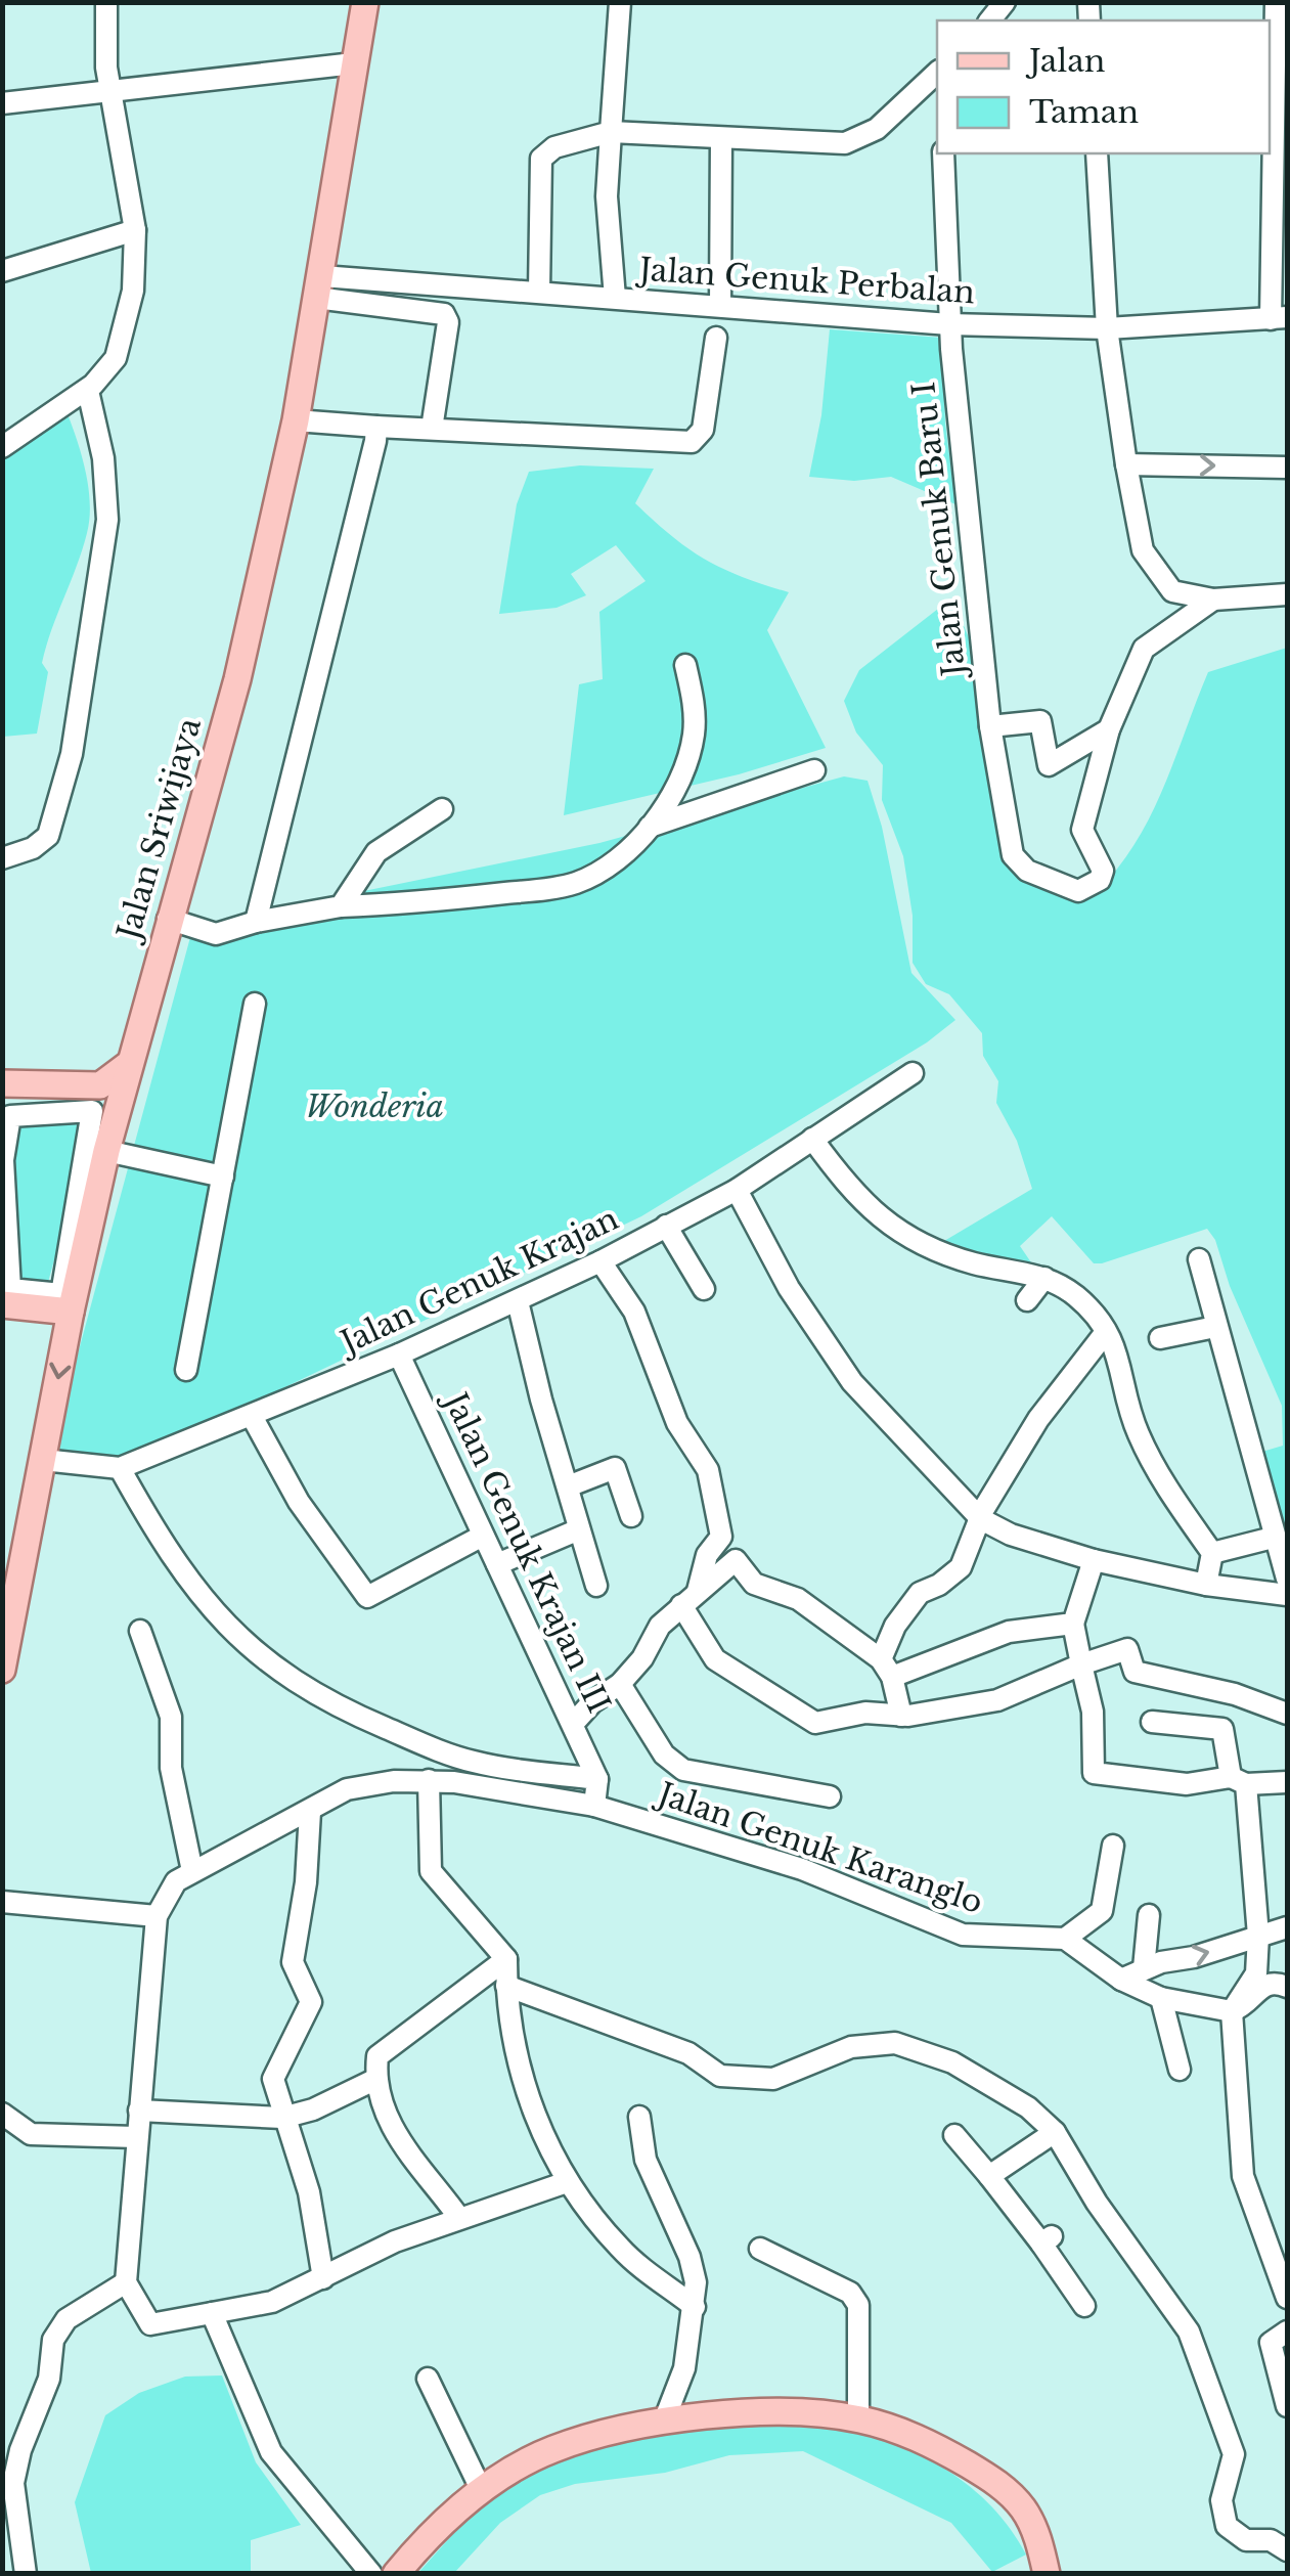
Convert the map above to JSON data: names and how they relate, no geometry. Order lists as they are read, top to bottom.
{
  "streets": {
    "main road": ["Jalan Sriwijaya"],
    "street": [
      "Jalan Genuk Perbalan",
      "Jalan Genuk Baru I",
      "Jalan Genuk Krajan",
      "Jalan Genuk Krajan III",
      "Jalan Genuk Karanglo"
    ]
  },
  "crossings": [
    ["Jalan Genuk Perbalan", "Jalan Genuk Baru I"],
    ["Jalan Genuk Perbalan", "Jalan Sriwijaya"],
    ["Jalan Genuk Krajan", "Jalan Genuk Krajan III"],
    ["Jalan Genuk Krajan III", "Jalan Genuk Karanglo"]
  ],
  "parks": ["Wonderia"],
  "legend": ["Jalan", "Taman"]
}
